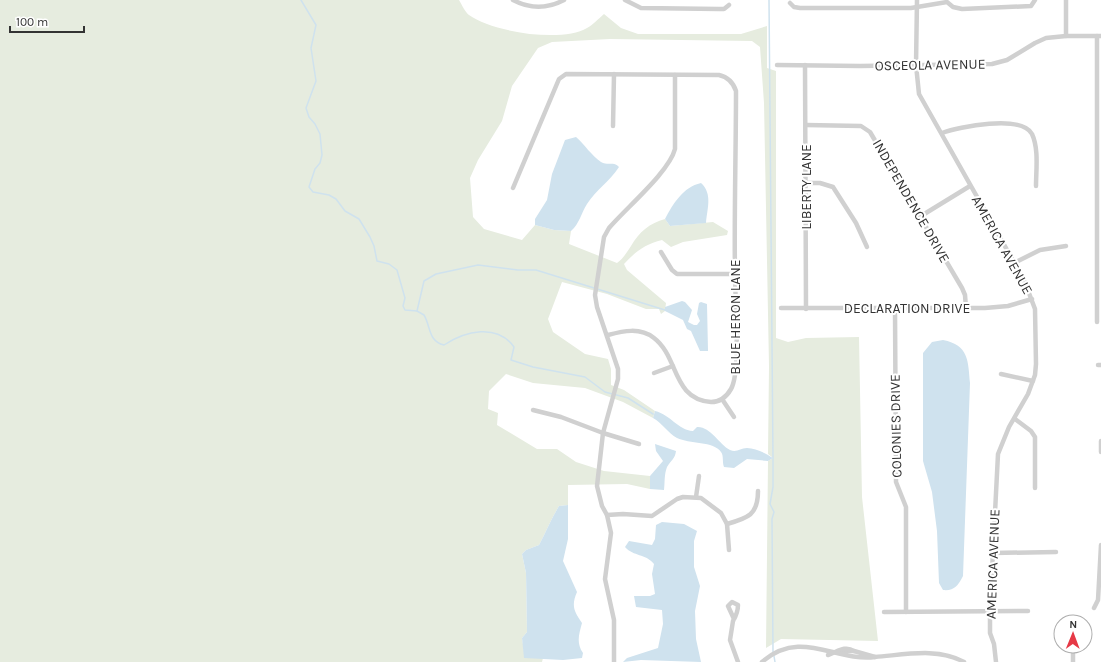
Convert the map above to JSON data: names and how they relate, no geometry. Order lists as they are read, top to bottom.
{
  "streets": {
    "street": [
      "OSCEOLA AVENUE",
      "LIBERTY LANE",
      "INDEPENDENCE DRIVE",
      "AMERICA AVENUE",
      "DECLARATION DRIVE",
      "BLUE HERON LANE",
      "COLONIES DRIVE"
    ]
  },
  "crossings": [
    ["OSCEOLA AVENUE", "LIBERTY LANE"],
    ["OSCEOLA AVENUE", "AMERICA AVENUE"],
    ["LIBERTY LANE", "INDEPENDENCE DRIVE"],
    ["LIBERTY LANE", "DECLARATION DRIVE"],
    ["INDEPENDENCE DRIVE", "DECLARATION DRIVE"],
    ["AMERICA AVENUE", "DECLARATION DRIVE"],
    ["DECLARATION DRIVE", "COLONIES DRIVE"]
  ],
  "scale_bar": "100 m",
  "north": "top"
}
